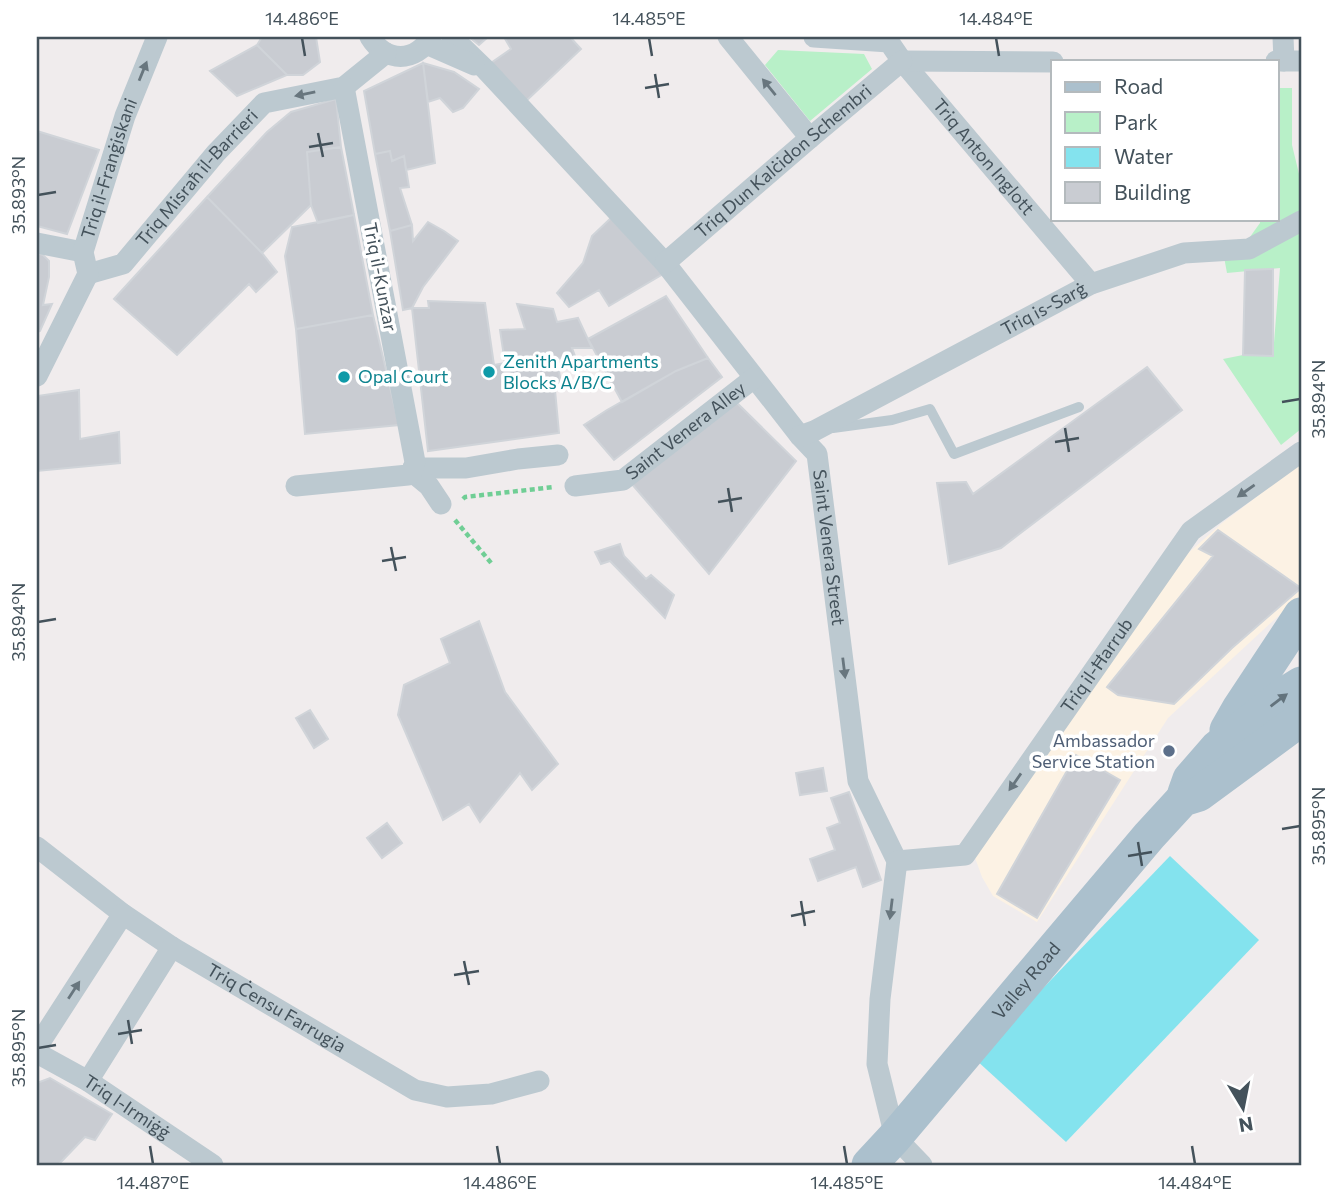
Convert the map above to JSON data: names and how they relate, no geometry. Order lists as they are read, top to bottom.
{
  "streets": {
    "main road": ["Valley Road"],
    "street": [
      "Triq Anton Inglott",
      "Triq Dun Kalċidon Schembri",
      "Triq il-Franġiskani",
      "Triq Misraħ il-Barrieri",
      "Triq il-Kunżar",
      "Triq is-Sarġ",
      "Saint Venera Alley",
      "Saint Venera Street",
      "Triq il-Ħarrub",
      "Triq Ċensu Farrugia",
      "Triq l-Irmiġġ"
    ]
  },
  "crossings": [
    ["Triq Anton Inglott", "Triq Dun Kalċidon Schembri"],
    ["Triq Anton Inglott", "Triq is-Sarġ"],
    ["Triq Dun Kalċidon Schembri", "Saint Venera Street"],
    ["Triq il-Franġiskani", "Triq Misraħ il-Barrieri"],
    ["Triq Misraħ il-Barrieri", "Triq il-Kunżar"],
    ["Triq is-Sarġ", "Saint Venera Street"],
    ["Saint Venera Alley", "Saint Venera Street"],
    ["Saint Venera Street", "Triq il-Ħarrub"]
  ],
  "one_way": [
    "Triq il-Franġiskani",
    "Triq Misraħ il-Barrieri",
    "Saint Venera Street",
    "Triq il-Ħarrub"
  ],
  "places": ["Zenith Apartments Blocks A/B/C", "Opal Court", "Ambassador Service Station"],
  "legend": [
    "Road",
    "Park",
    "Water",
    "Building"
  ],
  "north": "bottom",
  "coordinates": [
    "14.486°E",
    "14.485°E",
    "14.484°E",
    "35.893°N",
    "35.894°N",
    "35.895°N",
    "14.487°E"
  ]
}
